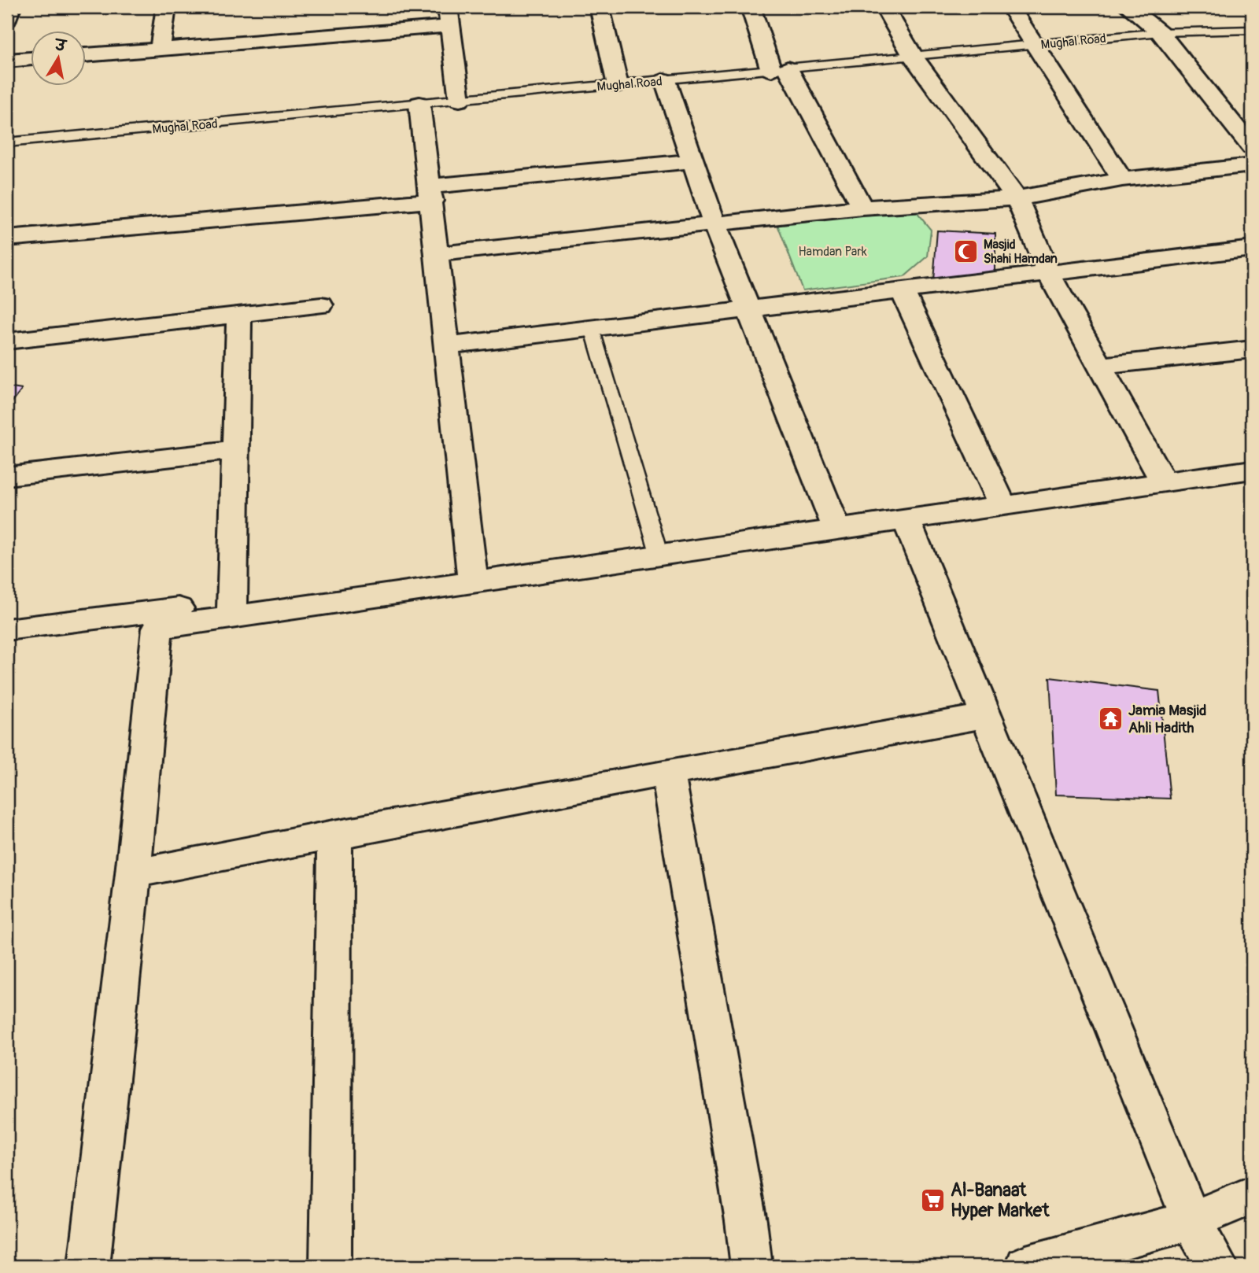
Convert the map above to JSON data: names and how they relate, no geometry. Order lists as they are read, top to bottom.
{
  "streets": {
    "lane": ["Mughal Road"]
  },
  "parks": ["Hamdan Park"],
  "places": {
    "mosque": ["Masjid Shahi Hamdan"],
    "temple": ["Jamia Masjid Ahli Hadith"],
    "supermarket": ["Al-Banaat Hyper Market"]
  },
  "north": "top"
}
